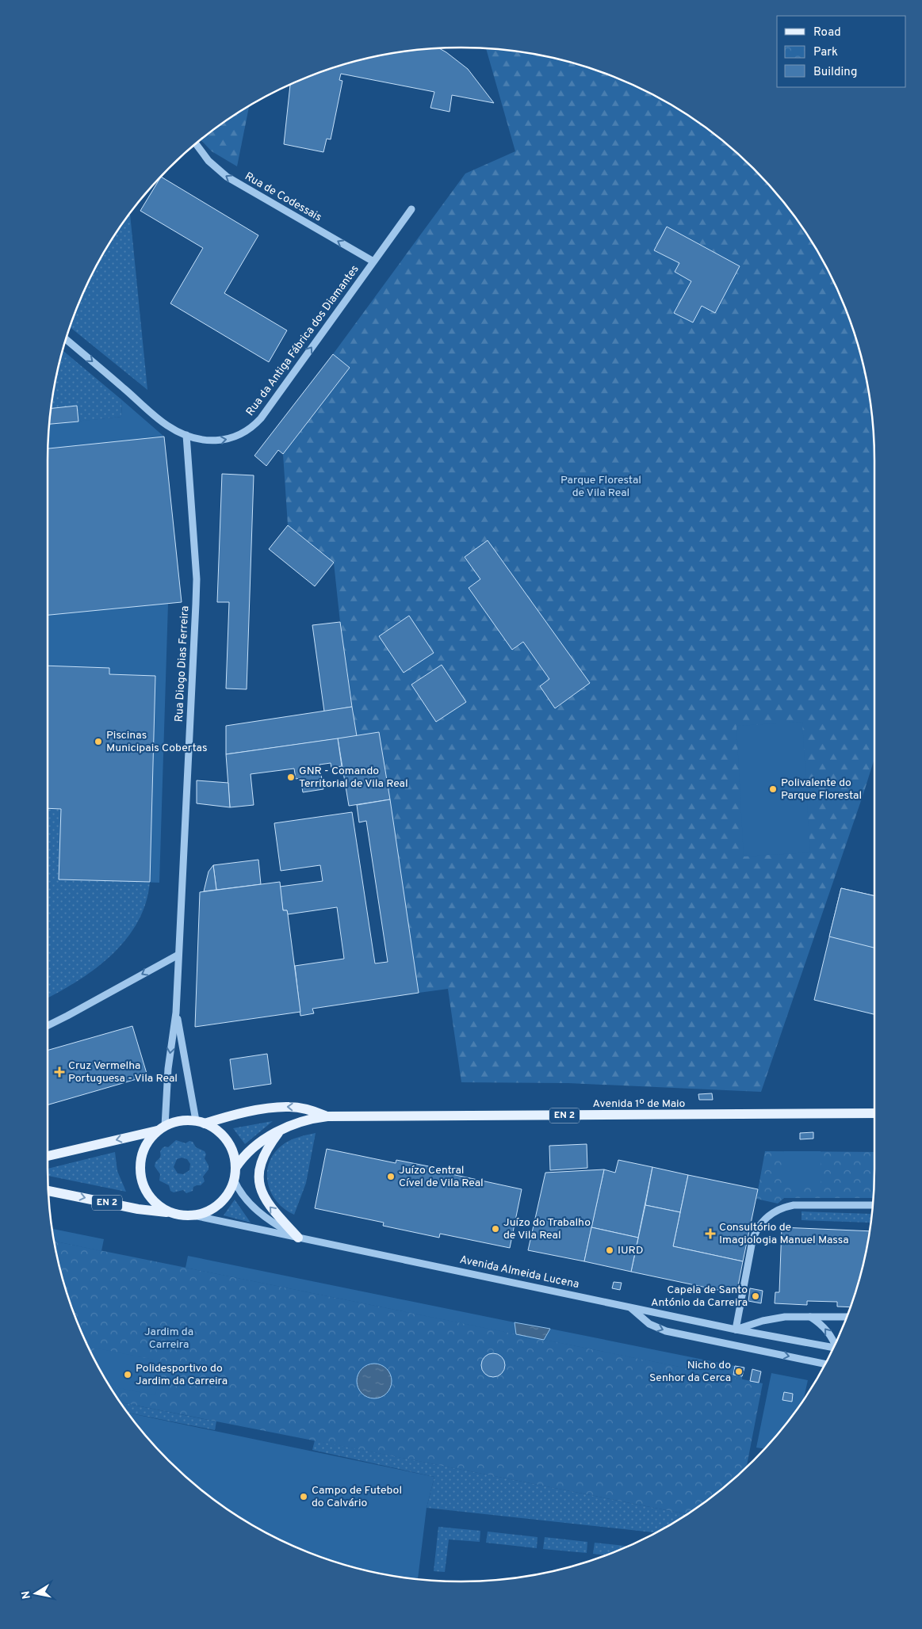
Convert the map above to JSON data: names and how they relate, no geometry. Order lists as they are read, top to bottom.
{
  "streets": {
    "main road": ["Avenida 1º de Maio", "EN 2"],
    "street": [
      "Rua de Codessais",
      "Rua da Antiga Fábrica dos Diamantes",
      "Rua Diogo Dias Ferreira",
      "Avenida Almeida Lucena"
    ]
  },
  "crossings": [
    ["Rua de Codessais", "Rua da Antiga Fábrica dos Diamantes"],
    ["Rua da Antiga Fábrica dos Diamantes", "Rua Diogo Dias Ferreira"],
    ["Avenida 1º de Maio", "EN 2"],
    ["Avenida 1º de Maio", "Avenida Almeida Lucena"],
    ["EN 2", "Avenida Almeida Lucena"]
  ],
  "one_way": ["Rua de Codessais", "Rua da Antiga Fábrica dos Diamantes"],
  "parks": ["Parque Florestal de Vila Real", "Jardim da Carreira"],
  "places": {
    "other": [
      "Piscinas Municipais Cobertas",
      "GNR - Comando Territorial de Vila Real",
      "Polivalente do Parque Florestal",
      "Juízo Central Cível de Vila Real",
      "Juízo do Trabalho de Vila Real",
      "IURD",
      "Capela de Santo António da Carreira",
      "Nicho do Senhor da Cerca",
      "Polidesportivo do Jardim da Carreira",
      "Campo de Futebol do Calvário"
    ],
    "health": ["Cruz Vermelha Portuguesa - Vila Real", "Consultório de Imagiologia Manuel Massa"]
  },
  "legend": ["Road", "Park", "Building"],
  "north": "left"
}
